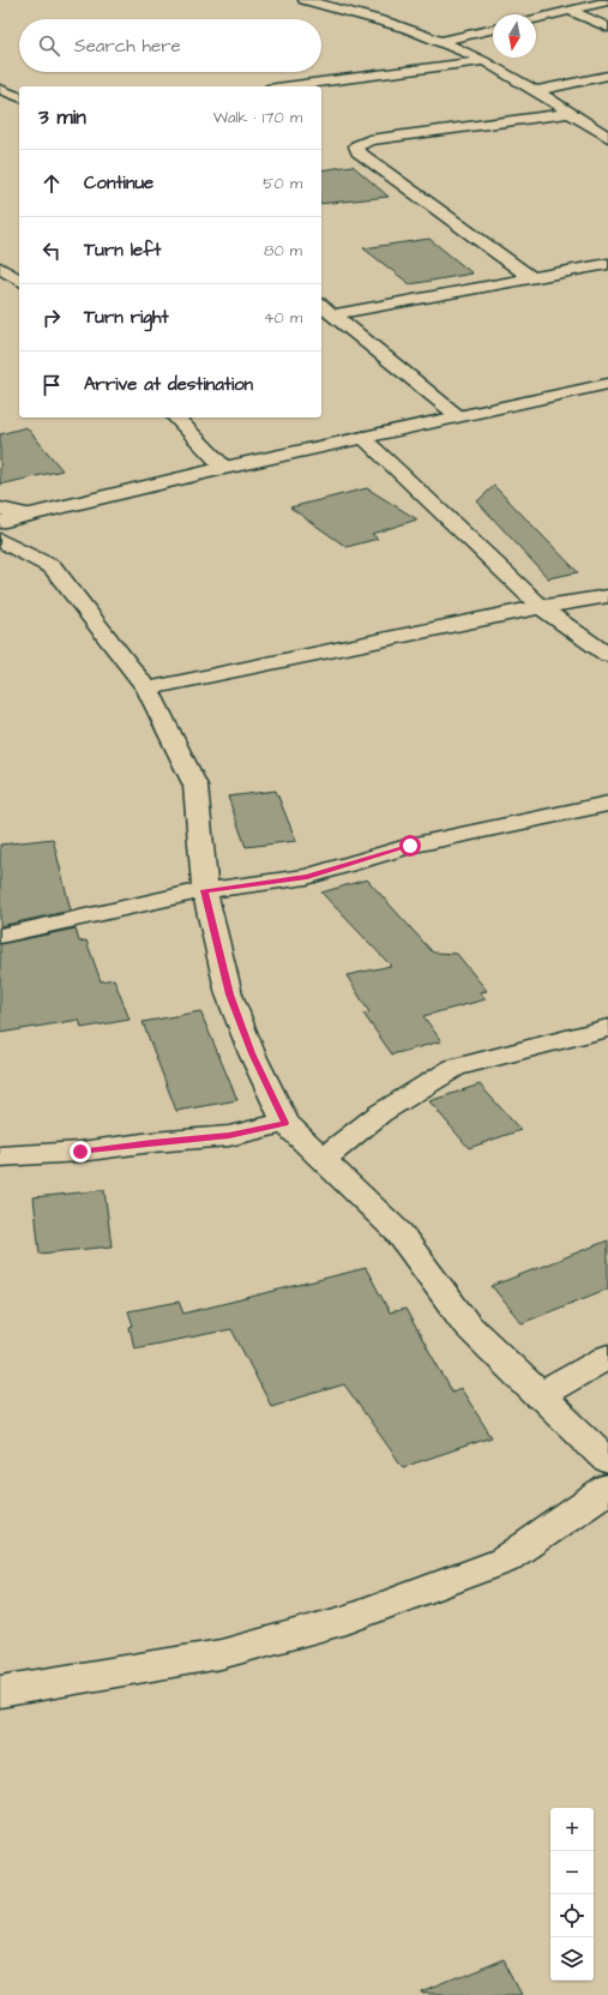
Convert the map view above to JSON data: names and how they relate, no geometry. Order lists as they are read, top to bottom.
{
  "north": "bottom",
  "page": {
    "search": "Search here",
    "heading": ["3 min", "Walk · 170 m"],
    "list": [
      ["Continue", "50 m"],
      ["Turn left", "80 m"],
      ["Turn right", "40 m"],
      "Arrive at destination"
    ],
    "map_buttons": ["+", "−"]
  }
}
